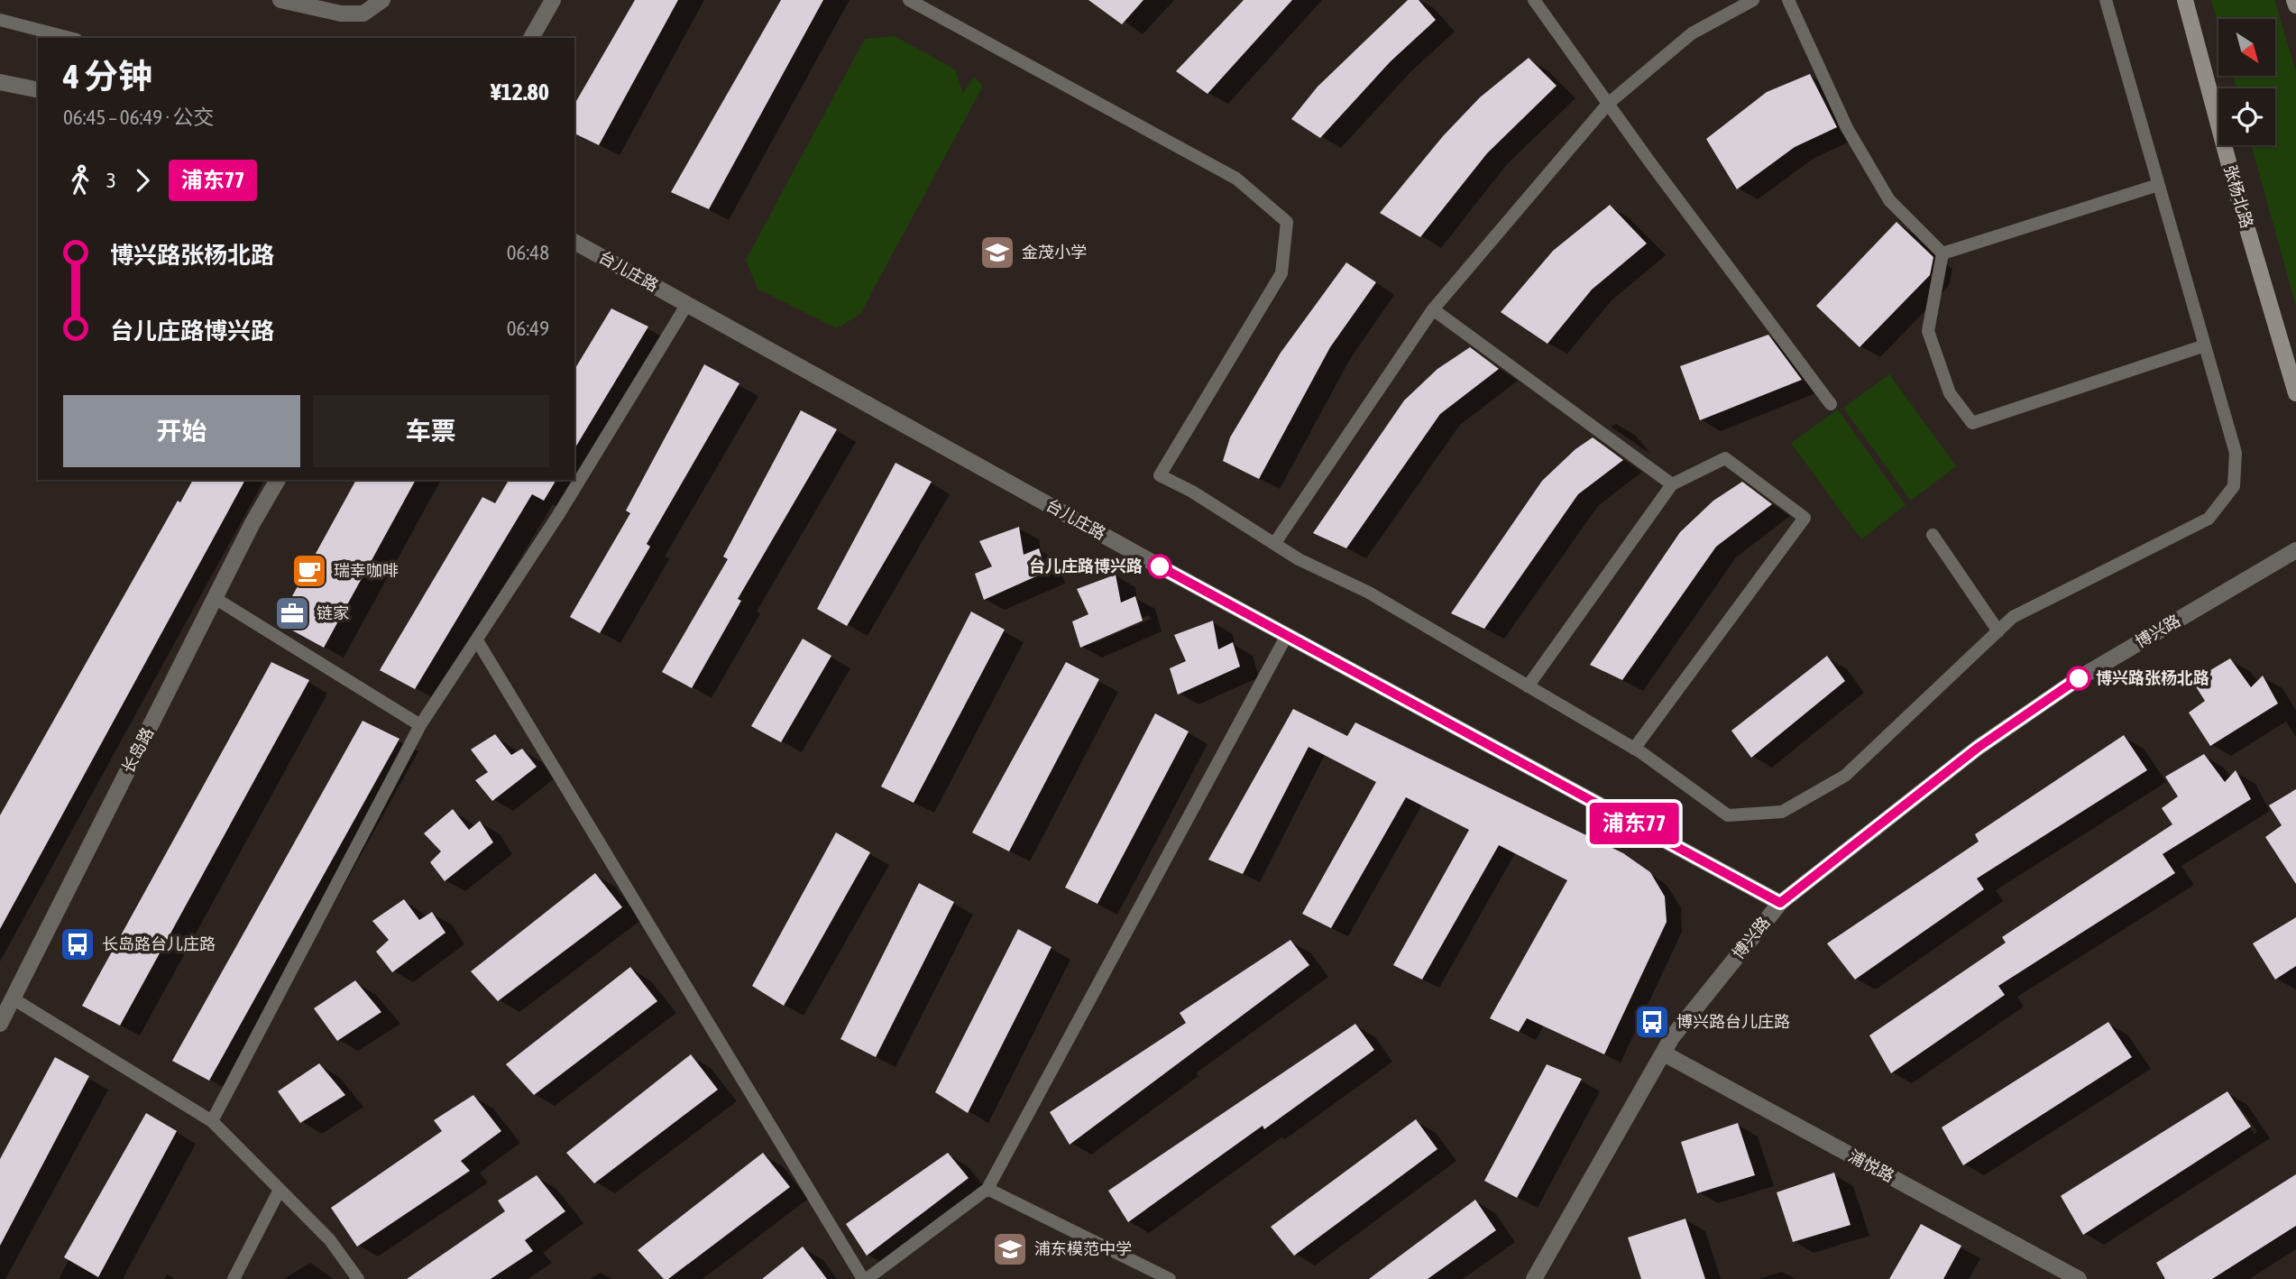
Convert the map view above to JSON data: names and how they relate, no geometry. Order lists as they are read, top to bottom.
{
  "streets": {
    "main road": ["张杨北路"],
    "street": [
      "台儿庄路",
      "博兴路",
      "长岛路",
      "浦悦路"
    ]
  },
  "crossings": [
    ["台儿庄路", "博兴路"],
    ["博兴路", "浦悦路"]
  ],
  "places": {
    "school or university": ["金茂小学", "浦东模范中学"],
    "other": ["台儿庄路博兴路", "博兴路张杨北路"],
    "cafe": ["瑞幸咖啡"],
    "office": ["链家"],
    "bus stop": ["长岛路台儿庄路", "博兴路台儿庄路"]
  },
  "lines": ["bus line 浦东77"],
  "north": "bottom right",
  "page": {
    "on_map": "浦东77",
    "heading": ["4 分钟", "06:45 – 06:49 · 公交", "¥12.80"],
    "legs": ["3", "浦东77"],
    "list": [
      {
        "name": "博兴路张杨北路",
        "value": "06:48"
      },
      {
        "name": "台儿庄路博兴路",
        "value": "06:49"
      }
    ],
    "buttons": ["开始", "车票"]
  }
}
